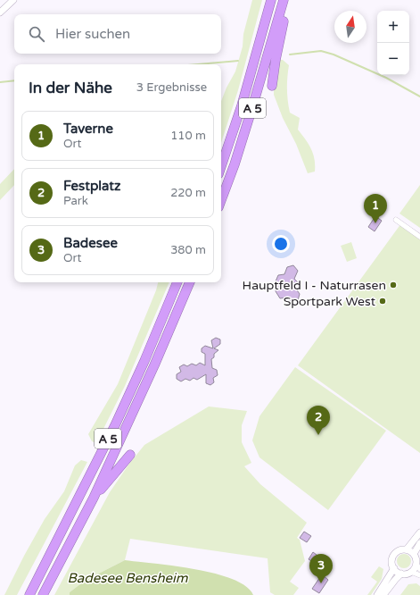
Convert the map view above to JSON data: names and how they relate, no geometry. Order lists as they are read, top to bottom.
{
  "streets": {
    "highway": ["A 5"]
  },
  "water": ["Badesee Bensheim"],
  "places": ["Hauptfeld I - Naturrasen", "Sportpark West"],
  "north": "top",
  "page": {
    "map_buttons": ["+", "−"],
    "search": "Hier suchen",
    "heading": ["In der Nähe", "3 Ergebnisse"],
    "list": [
      {
        "mark": "1",
        "name": "Taverne",
        "note": "Ort",
        "value": "110 m"
      },
      {
        "mark": "2",
        "name": "Festplatz",
        "note": "Park",
        "value": "220 m"
      },
      {
        "mark": "3",
        "name": "Badesee",
        "note": "Ort",
        "value": "380 m"
      }
    ],
    "pins": ["1", "2", "3"]
  }
}
